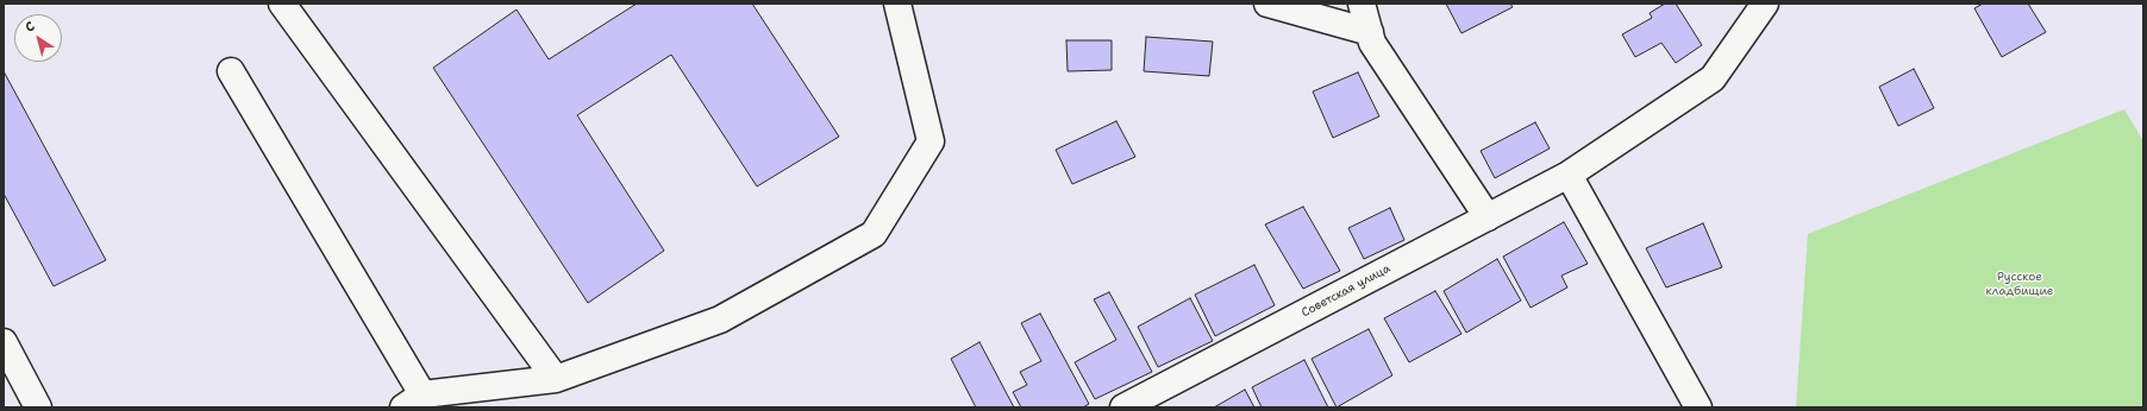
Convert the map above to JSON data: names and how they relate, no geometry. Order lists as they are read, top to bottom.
{
  "streets": {
    "street": ["Советская улица"]
  },
  "parks": ["Русское кладбищие"],
  "north": "top left"
}
